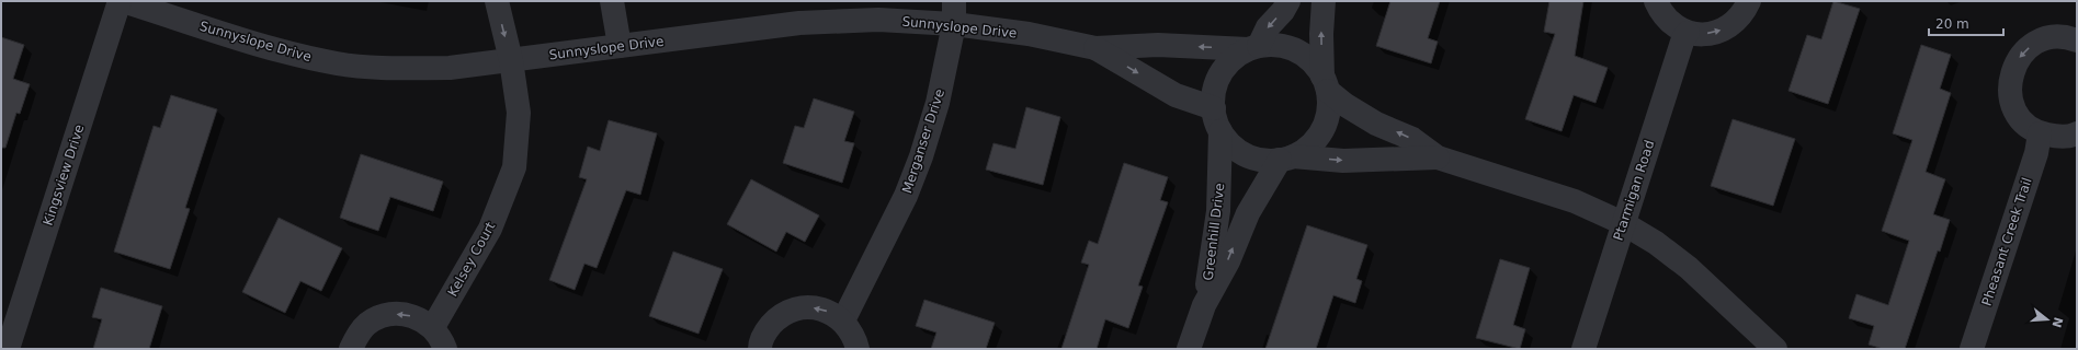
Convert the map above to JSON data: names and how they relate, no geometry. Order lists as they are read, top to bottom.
{
  "streets": {
    "street": [
      "Sunnyslope Drive",
      "Merganser Drive",
      "Kingsview Drive",
      "Ptarmigan Road",
      "Greenhill Drive",
      "Pheasant Creek Trail",
      "Kelsey Court"
    ]
  },
  "crossings": [
    ["Sunnyslope Drive", "Merganser Drive"],
    ["Sunnyslope Drive", "Greenhill Drive"],
    ["Sunnyslope Drive", "Kelsey Court"]
  ],
  "scale_bar": "20 m",
  "north": "right"
}
